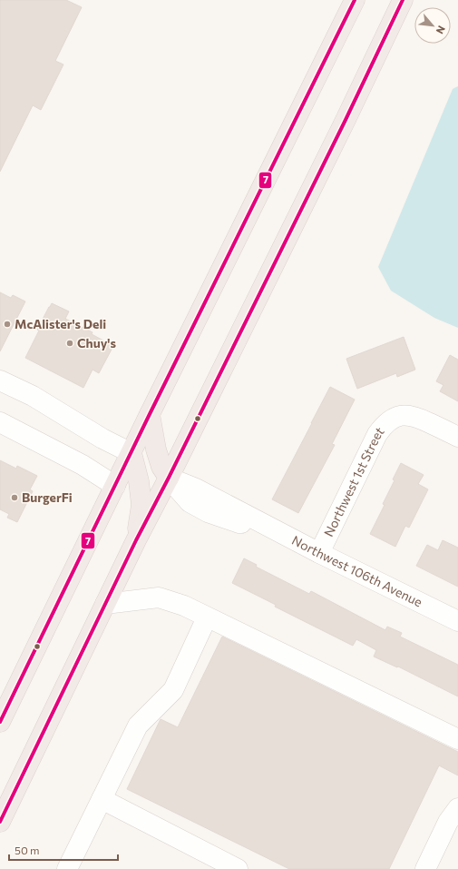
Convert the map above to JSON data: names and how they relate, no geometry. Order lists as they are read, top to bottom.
{
  "streets": {
    "street": ["Northwest 1st Street", "Northwest 106th Avenue"]
  },
  "crossings": [
    ["Northwest 1st Street", "Northwest 106th Avenue"]
  ],
  "places": ["McAlister's Deli", "Chuy's", "BurgerFi"],
  "lines": ["transit line 7"],
  "scale_bar": "50 m",
  "north": "bottom right"
}
